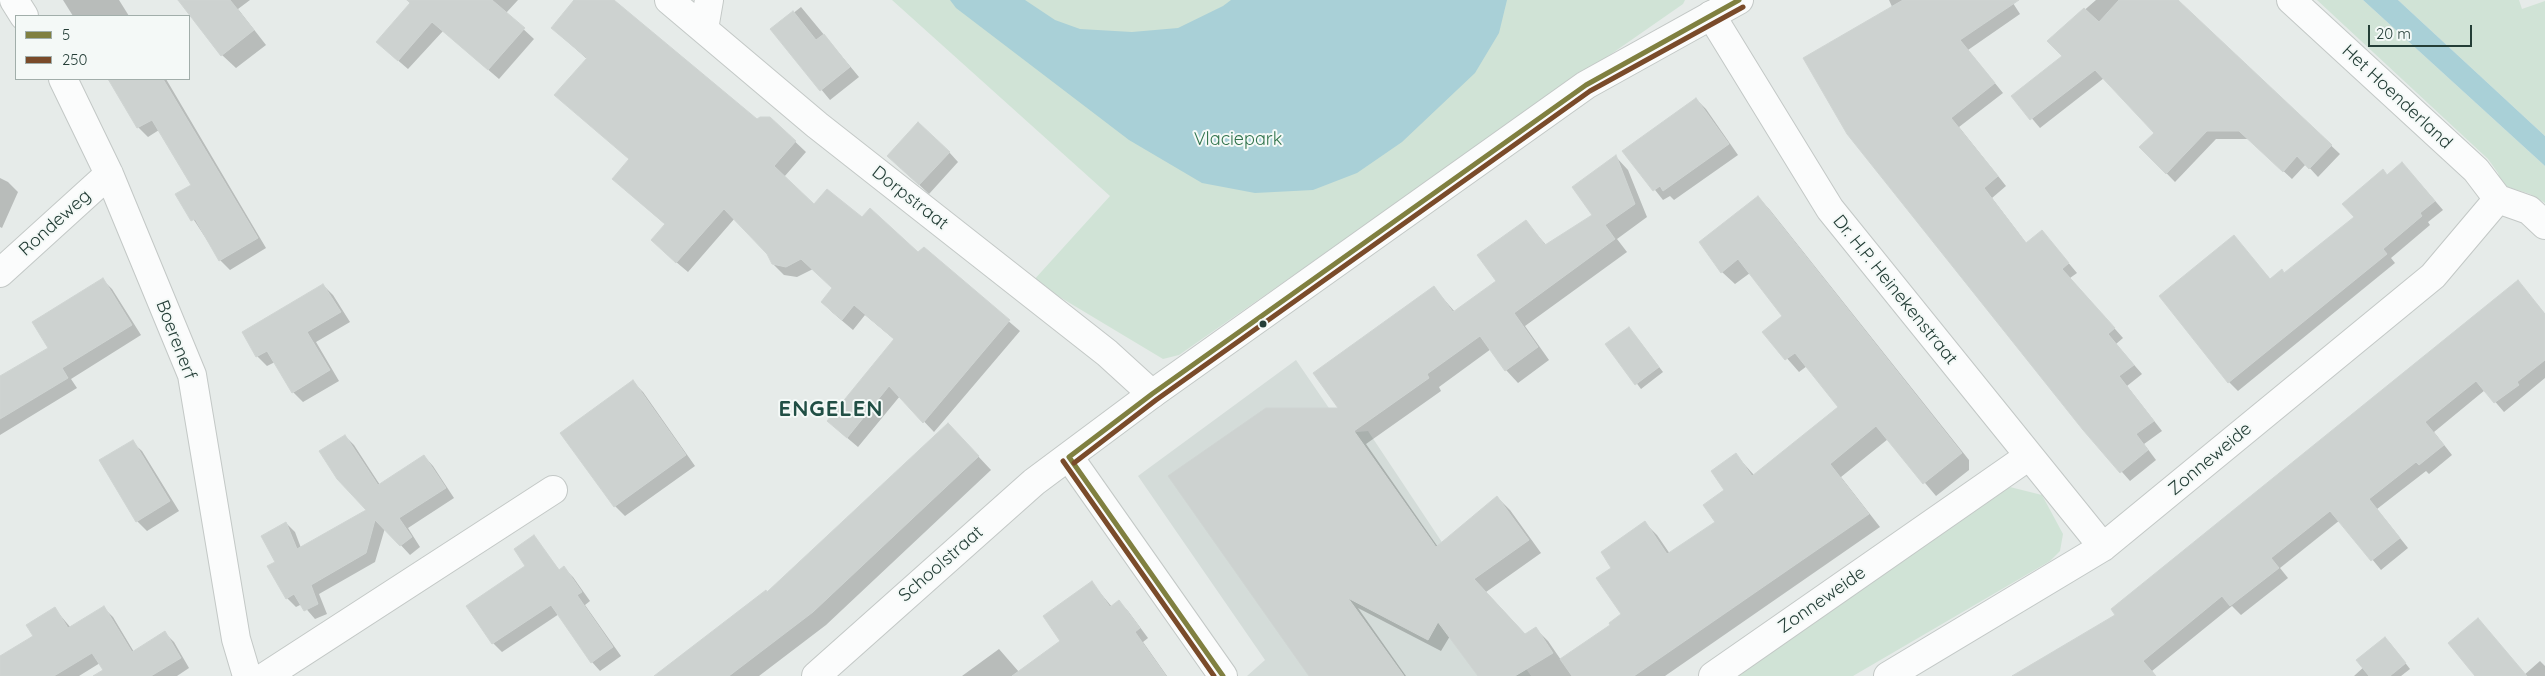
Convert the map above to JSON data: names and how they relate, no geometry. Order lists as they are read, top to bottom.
{
  "streets": {
    "street": [
      "Het Hoenderland",
      "Dorpstraat",
      "Rondeweg",
      "Dr. H.P. Heinekenstraat",
      "Boerenerf",
      "Zonneweide",
      "Schoolstraat"
    ]
  },
  "crossings": [
    ["Het Hoenderland", "Zonneweide"],
    ["Dorpstraat", "Schoolstraat"],
    ["Rondeweg", "Boerenerf"],
    ["Dr. H.P. Heinekenstraat", "Zonneweide"],
    ["Dr. H.P. Heinekenstraat", "Schoolstraat"]
  ],
  "districts": ["ENGELEN"],
  "parks": ["Vlaciepark"],
  "lines": ["transit line 5", "transit line 250"],
  "legend": ["5", "250"],
  "scale_bar": "20 m"
}
